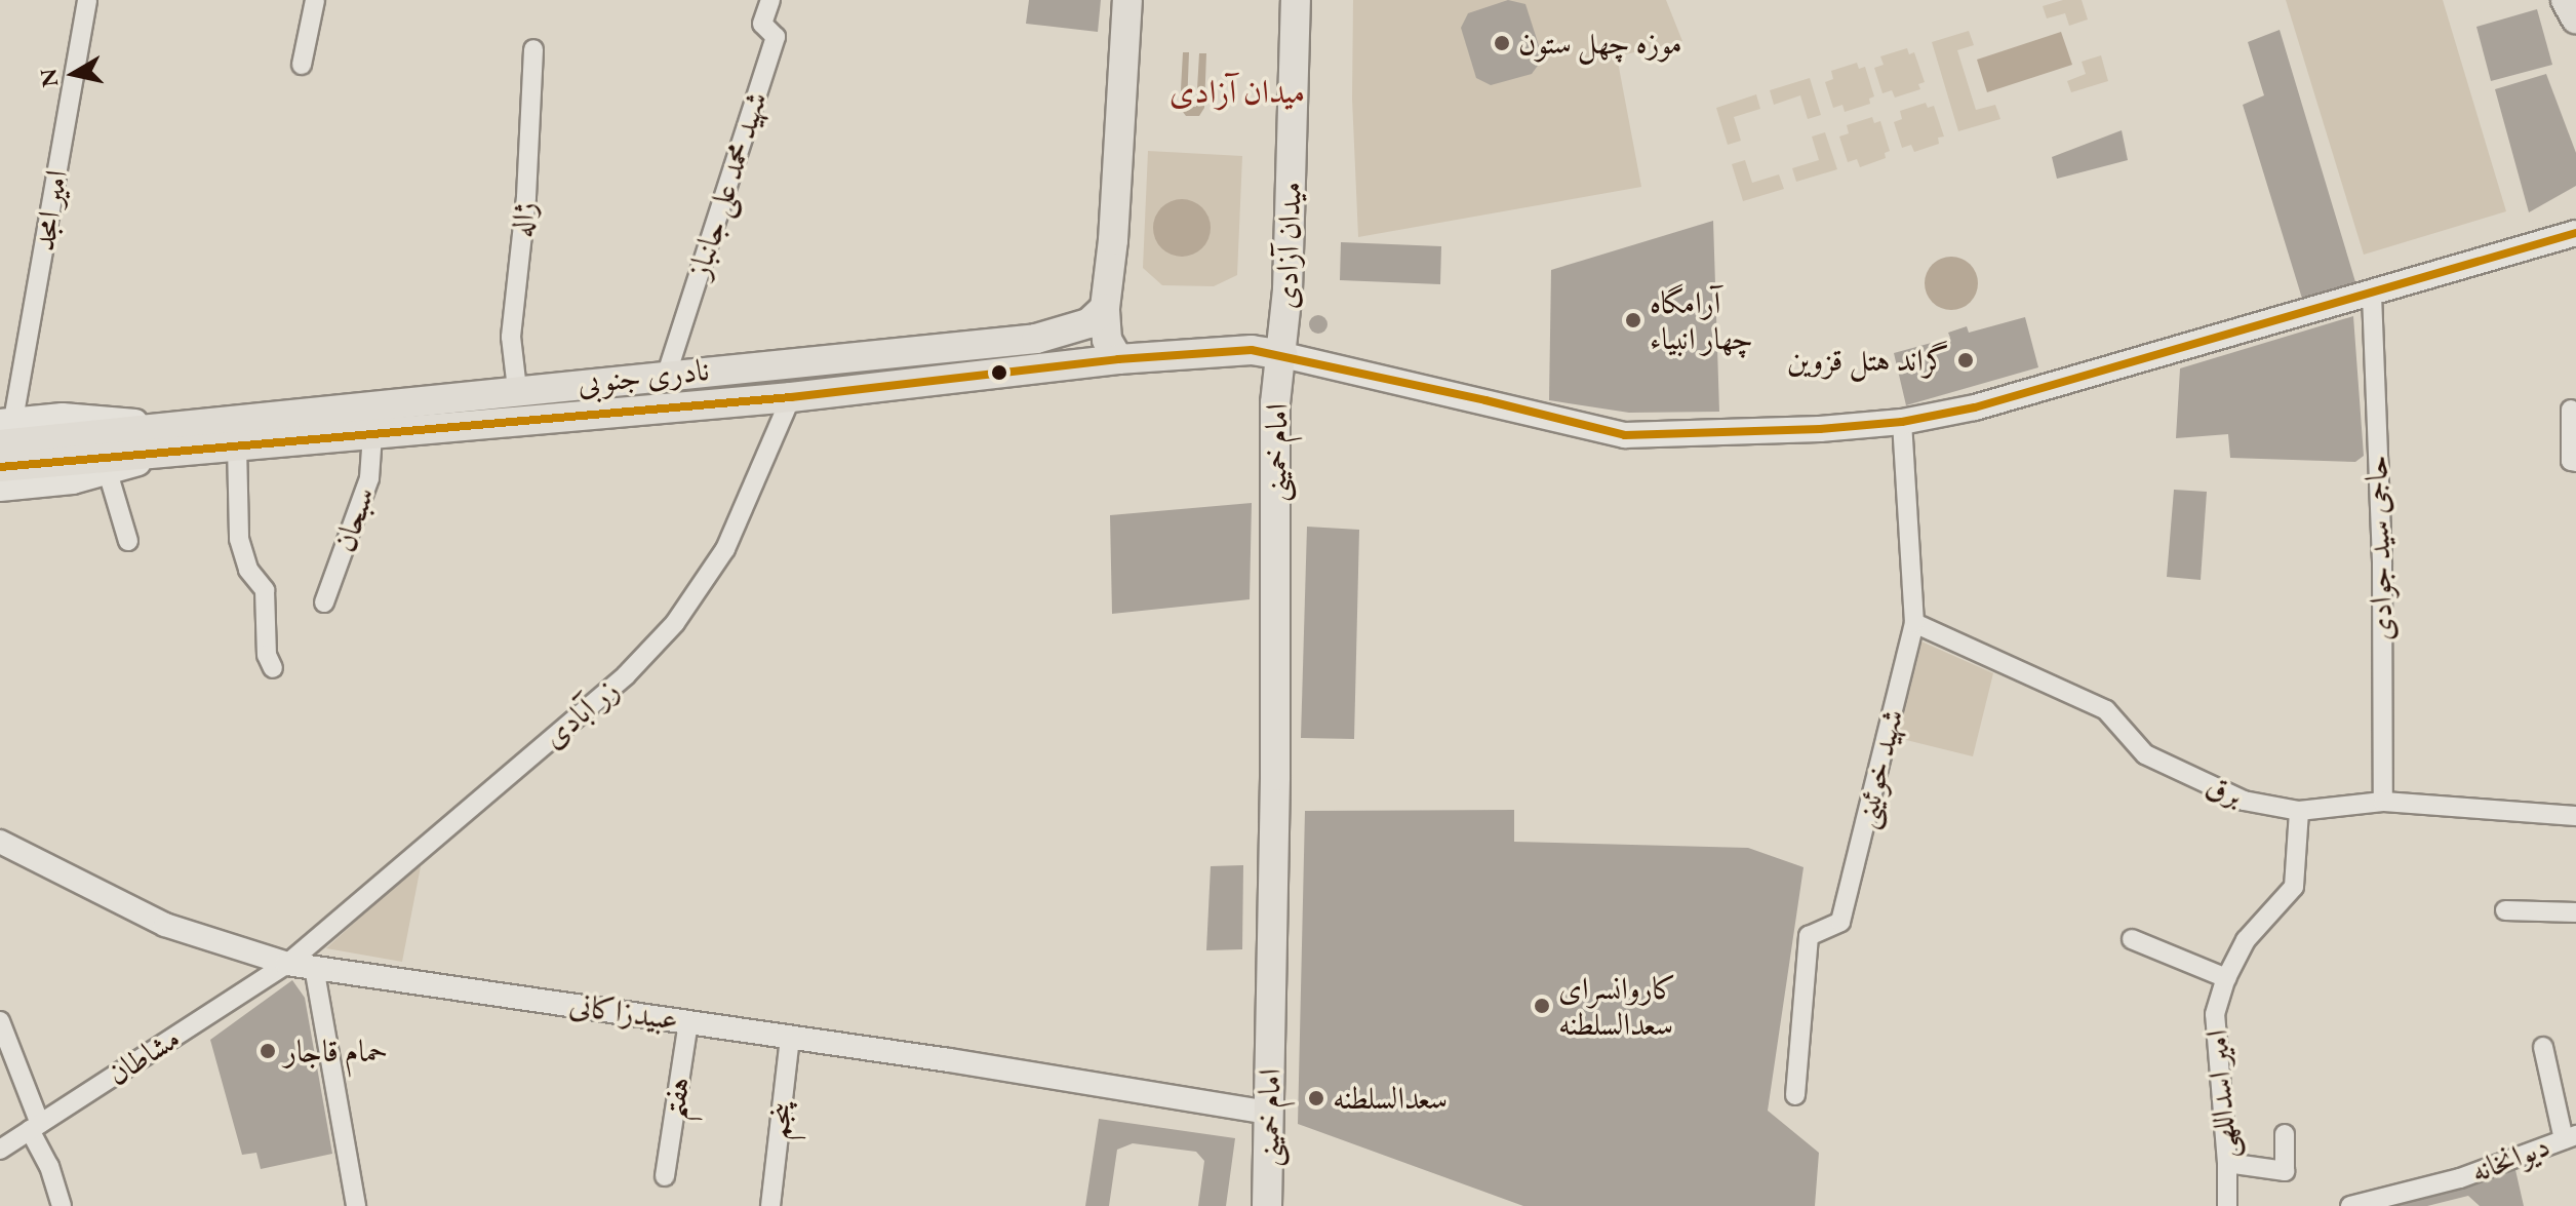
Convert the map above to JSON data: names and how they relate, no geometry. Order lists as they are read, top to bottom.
{
  "streets": {
    "main road": ["میدان آزادی", "نادری جنوبی", "امام خمینی"],
    "street": [
      "شهید محمد علی جانباز",
      "امیر امجد",
      "ژاله",
      "سبحان",
      "حاجی سید جوادی",
      "زر آبادی",
      "شهید خوئینی",
      "برق",
      "عبیدزاکانی",
      "مشاطان",
      "امیر اسداللهی",
      "هفتم",
      "پنجم",
      "دیوانخانه"
    ]
  },
  "crossings": [
    ["شهید محمد علی جانباز", "نادری جنوبی"],
    ["امیر امجد", "نادری جنوبی"],
    ["ژاله", "نادری جنوبی"],
    ["میدان آزادی", "نادری جنوبی"],
    ["میدان آزادی", "امام خمینی"],
    ["نادری جنوبی", "سبحان"],
    ["نادری جنوبی", "زر آبادی"],
    ["امام خمینی", "عبیدزاکانی"],
    ["حاجی سید جوادی", "برق"],
    ["زر آبادی", "عبیدزاکانی"],
    ["زر آبادی", "مشاطان"],
    ["شهید خوئینی", "برق"],
    ["برق", "امیر اسداللهی"],
    ["عبیدزاکانی", "مشاطان"],
    ["عبیدزاکانی", "هفتم"],
    ["عبیدزاکانی", "پنجم"]
  ],
  "districts": ["میدان آزادی"],
  "places": [
    "موزه چهل ستون",
    "آرامگاه چهار انبیاء",
    "گراند هتل قزوین",
    "کاروانسرای سعدالسلطنه",
    "حمام قاجار",
    "سعدالسلطنه"
  ],
  "north": "left"
}
